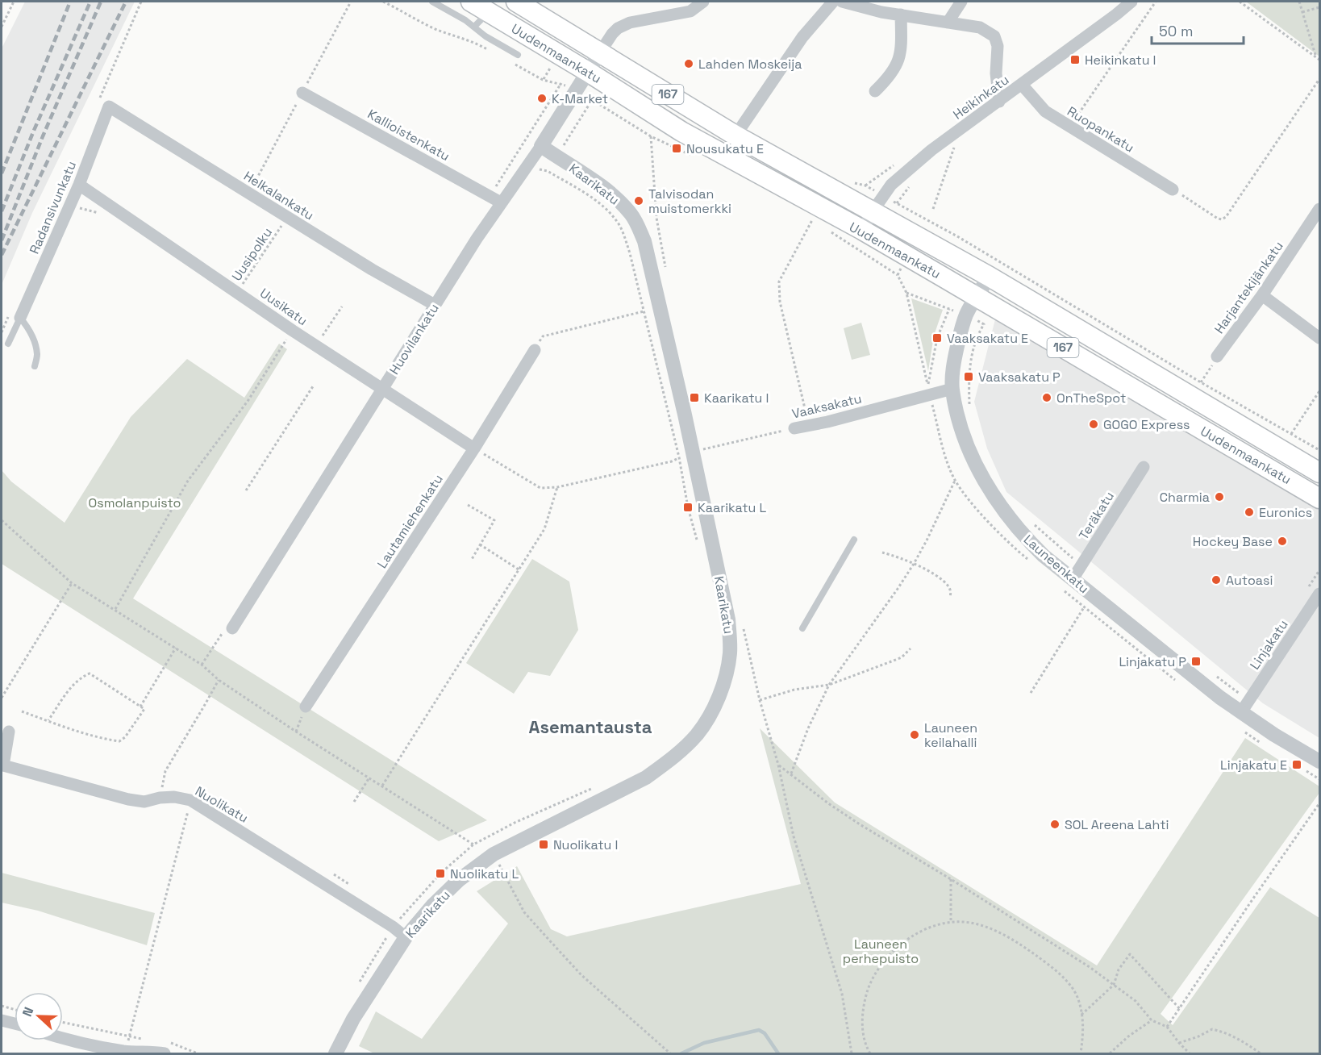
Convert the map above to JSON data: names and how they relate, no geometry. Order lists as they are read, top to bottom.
{
  "streets": {
    "main road": ["Uudenmaankatu", "167"],
    "street": [
      "Heikinkatu",
      "Ruopankatu",
      "Kallioistenkatu",
      "Kaarikatu",
      "Helkalankatu",
      "Radansivunkatu",
      "Harjantekijänkatu",
      "Uusikatu",
      "Huovilankatu",
      "Vaaksakatu",
      "Teräkatu",
      "Lautamiehenkatu",
      "Launeenkatu",
      "Linjakatu",
      "Nuolikatu"
    ],
    "path": ["Uusipolku"]
  },
  "crossings": [
    ["Uudenmaankatu", "Heikinkatu"],
    ["Uudenmaankatu", "Huovilankatu"],
    ["Uudenmaankatu", "Launeenkatu"],
    ["Heikinkatu", "Ruopankatu"],
    ["Kallioistenkatu", "Huovilankatu"],
    ["Kaarikatu", "Huovilankatu"],
    ["Kaarikatu", "Nuolikatu"],
    ["Helkalankatu", "Radansivunkatu"],
    ["Helkalankatu", "Uusipolku"],
    ["Helkalankatu", "Huovilankatu"],
    ["Radansivunkatu", "Uusikatu"],
    ["Uusipolku", "Uusikatu"],
    ["Uusikatu", "Huovilankatu"],
    ["Uusikatu", "Lautamiehenkatu"],
    ["Vaaksakatu", "Launeenkatu"],
    ["Teräkatu", "Launeenkatu"],
    ["Launeenkatu", "Linjakatu"]
  ],
  "districts": ["Asemantausta"],
  "parks": ["Osmolanpuisto", "Launeen perhepuisto"],
  "places": {
    "transit": [
      "Heikinkatu I",
      "Nousukatu E",
      "Vaaksakatu E",
      "Vaaksakatu P",
      "Kaarikatu I",
      "Kaarikatu L",
      "Linjakatu P",
      "Linjakatu E",
      "Nuolikatu I",
      "Nuolikatu L"
    ],
    "other": [
      "Lahden Moskeija",
      "K-Market",
      "Talvisodan muistomerkki",
      "OnTheSpot",
      "GOGO Express",
      "Charmia",
      "Euronics",
      "Hockey Base",
      "Autoasi",
      "Launeen keilahalli",
      "SOL Areena Lahti"
    ]
  },
  "scale_bar": "50 m",
  "north": "left"
}
